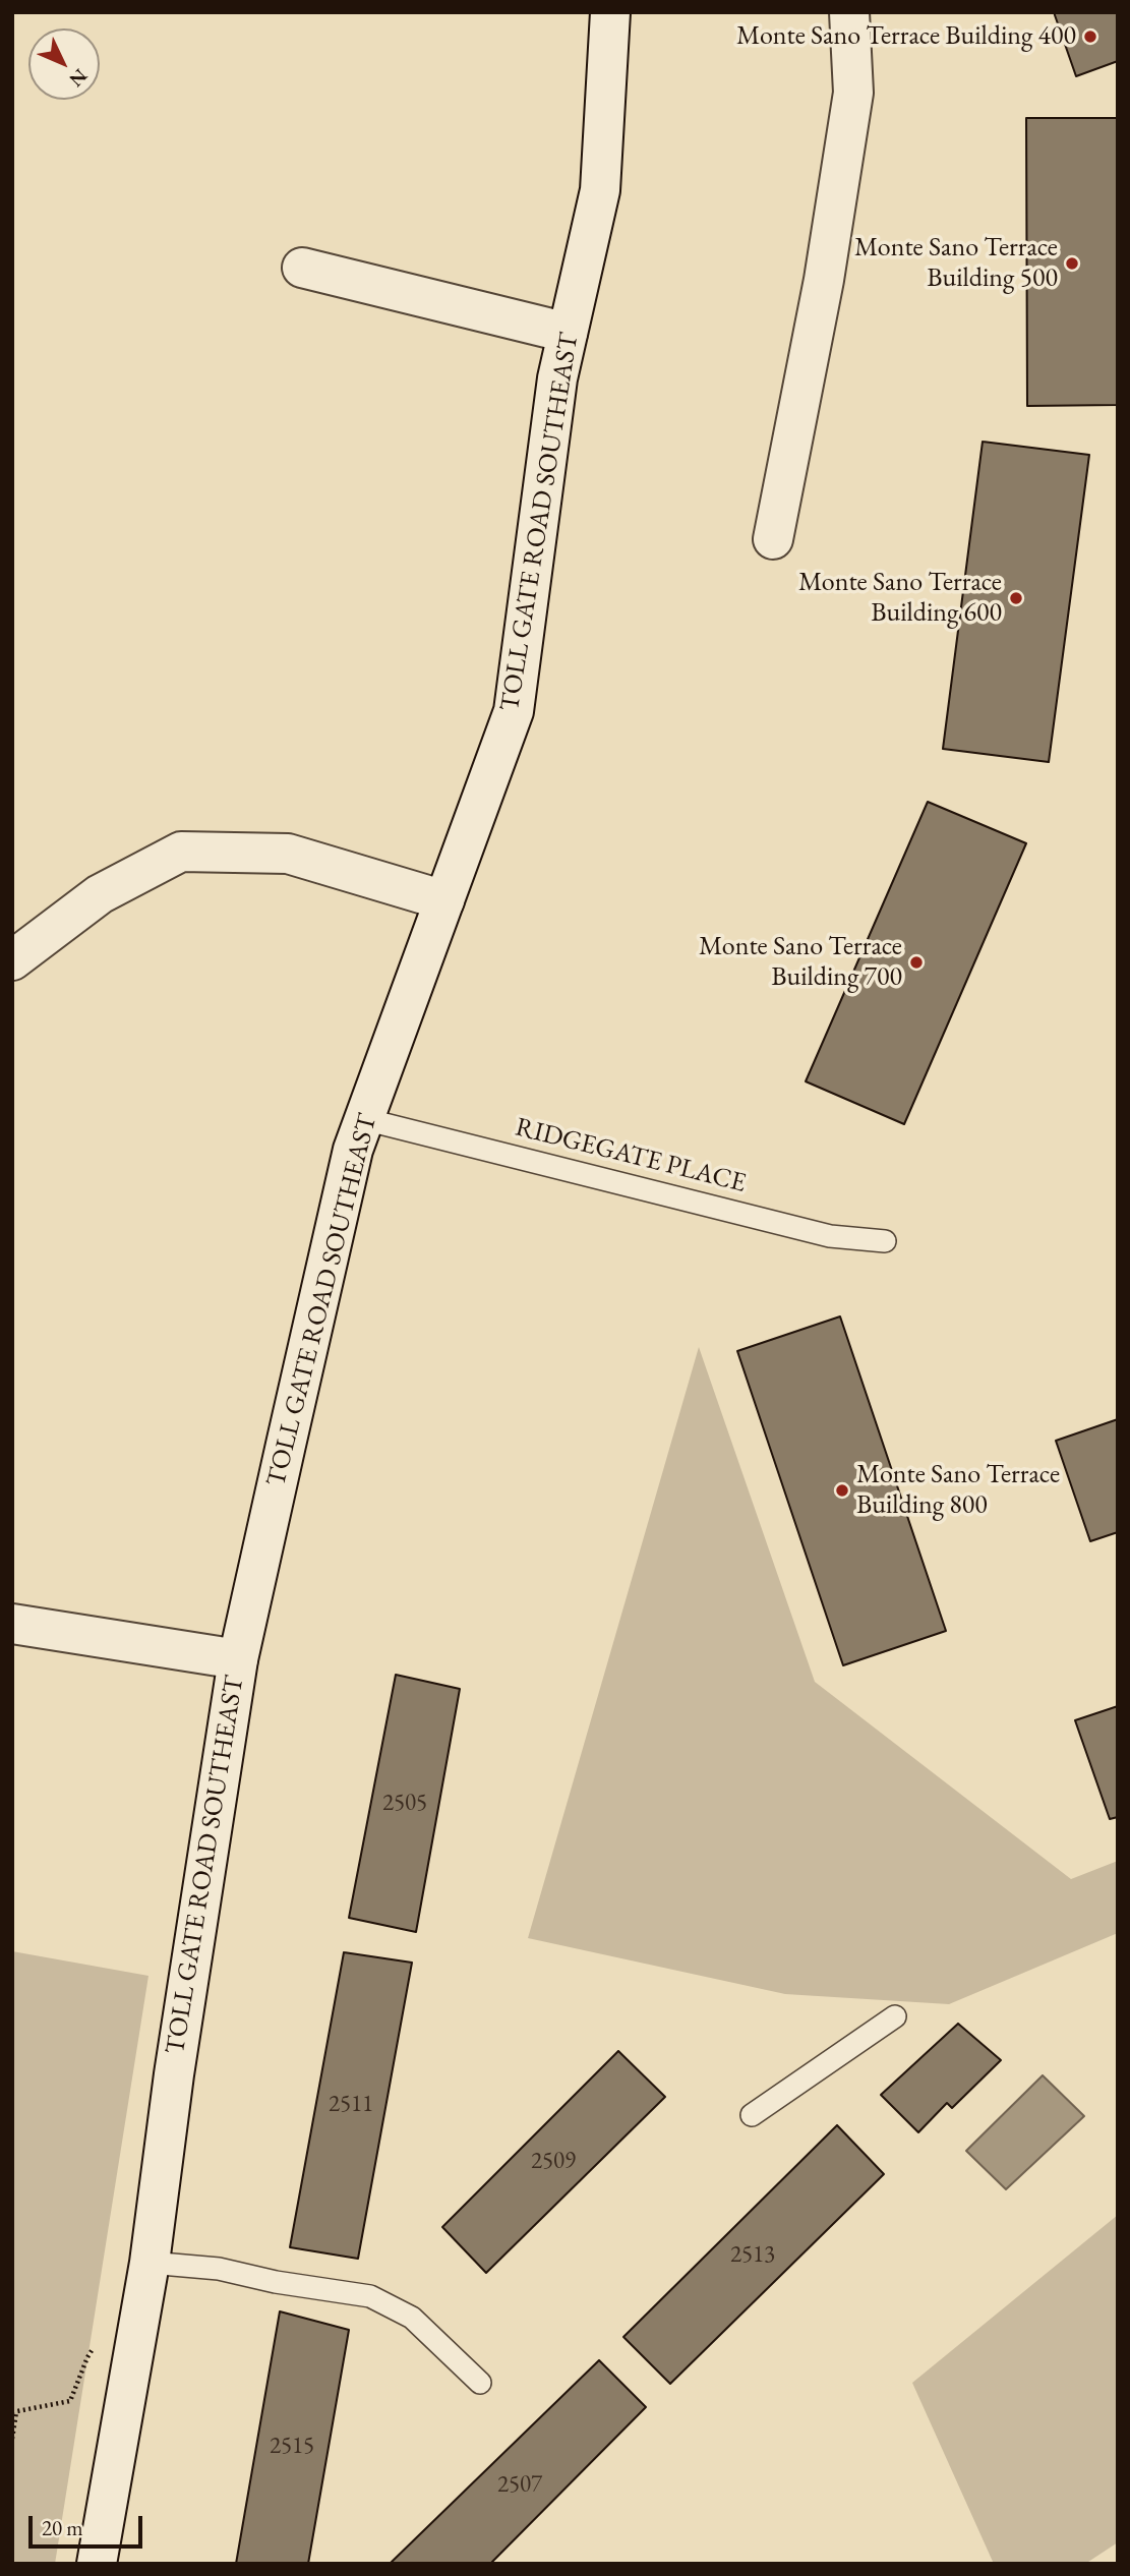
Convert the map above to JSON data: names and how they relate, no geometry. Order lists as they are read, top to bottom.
{
  "streets": {
    "street": ["TOLL GATE ROAD SOUTHEAST"],
    "lane": ["RIDGEGATE PLACE"]
  },
  "crossings": [
    ["TOLL GATE ROAD SOUTHEAST", "RIDGEGATE PLACE"]
  ],
  "places": [
    "Monte Sano Terrace Building 400",
    "Monte Sano Terrace Building 500",
    "Monte Sano Terrace Building 600",
    "Monte Sano Terrace Building 700",
    "Monte Sano Terrace Building 800"
  ],
  "house_numbers": [
    "2505",
    "2511",
    "2509",
    "2513",
    "2515",
    "2507"
  ],
  "scale_bar": "20 m",
  "north": "bottom right"
}
